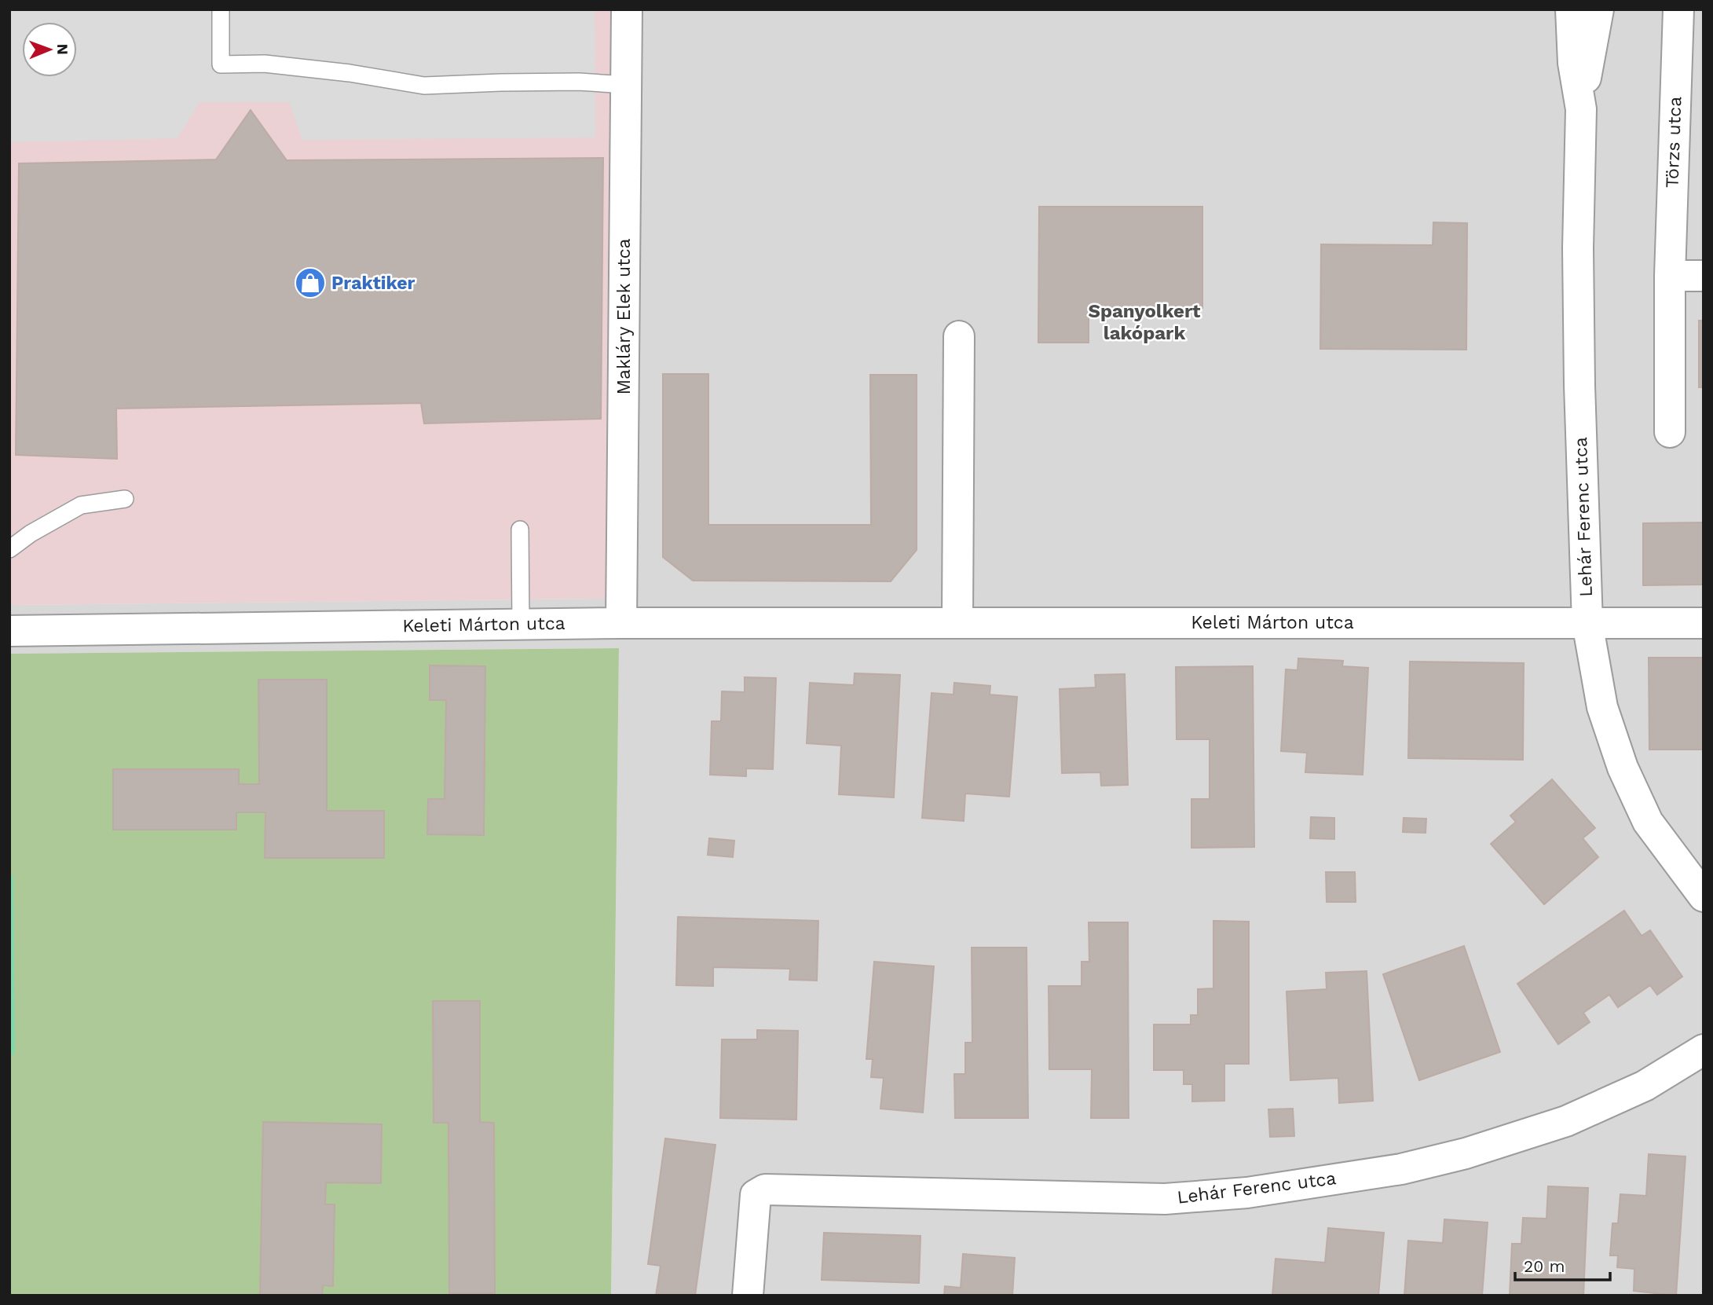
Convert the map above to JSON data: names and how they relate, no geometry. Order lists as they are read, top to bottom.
{
  "streets": {
    "street": [
      "Törzs utca",
      "Makláry Elek utca",
      "Lehár Ferenc utca",
      "Keleti Márton utca"
    ]
  },
  "crossings": [
    ["Makláry Elek utca", "Keleti Márton utca"],
    ["Lehár Ferenc utca", "Keleti Márton utca"]
  ],
  "districts": ["Spanyolkert lakópark"],
  "places": {
    "shop": ["Praktiker"]
  },
  "scale_bar": "20 m",
  "north": "right"
}
